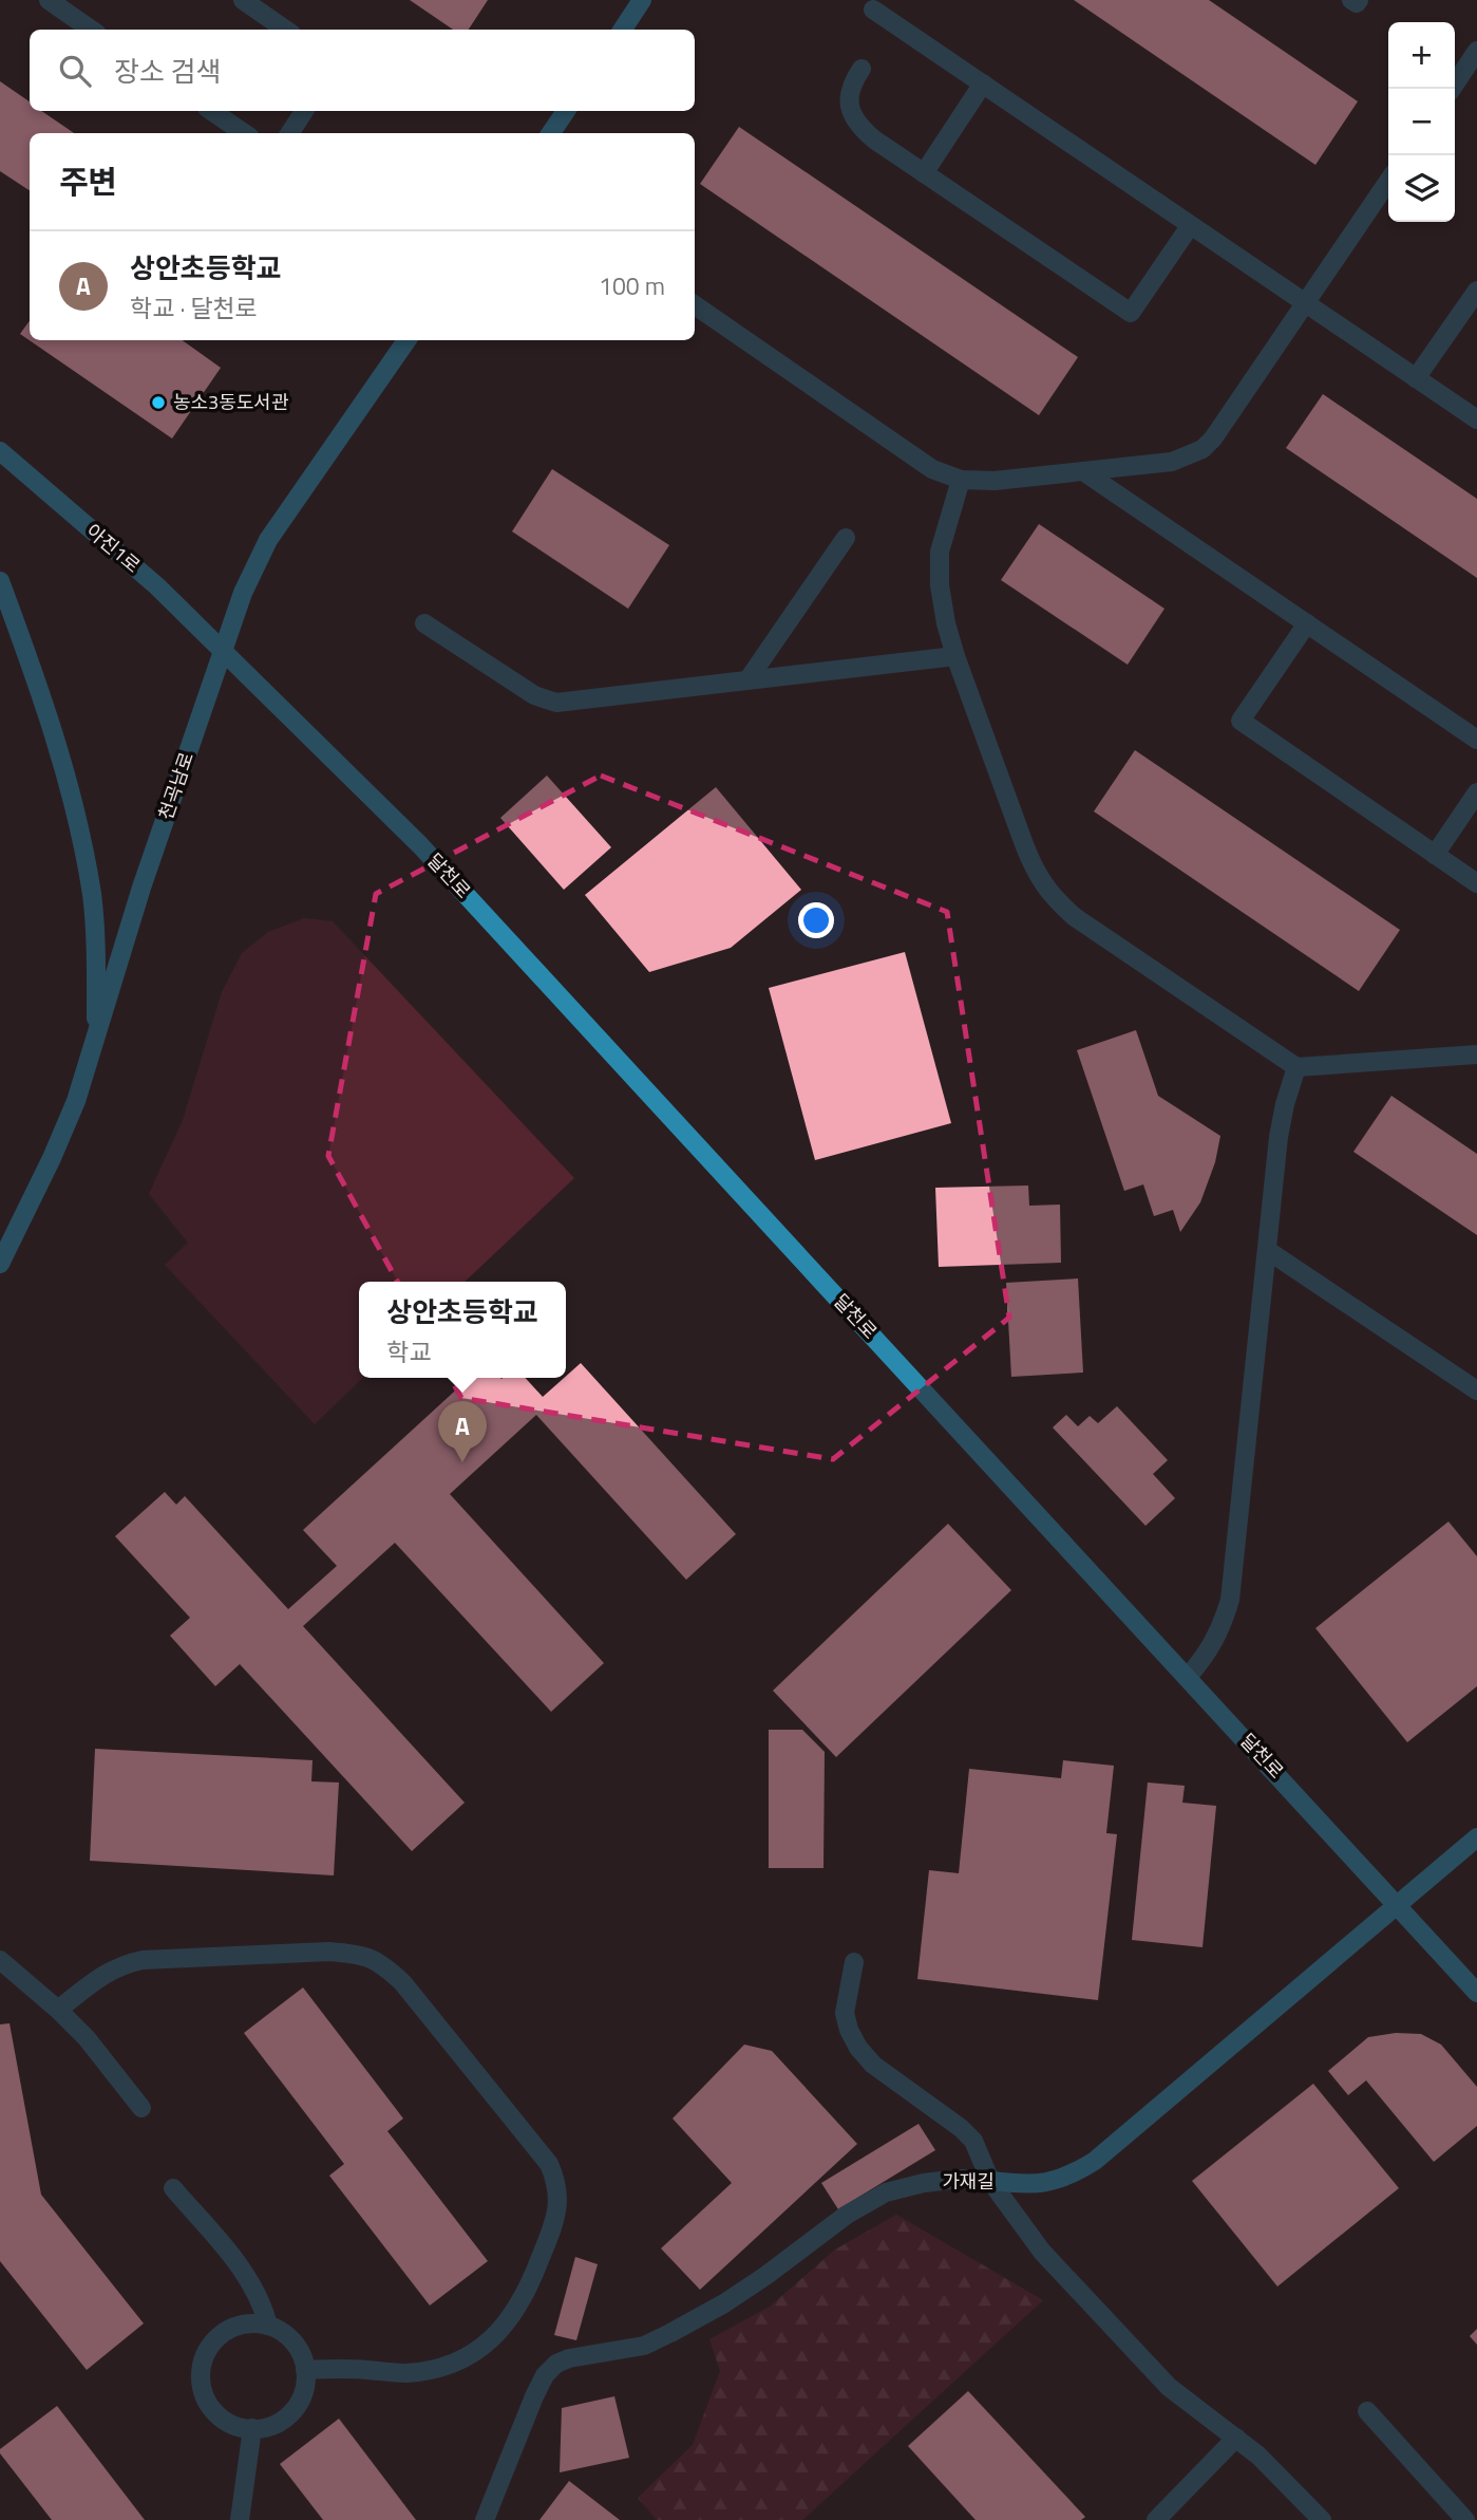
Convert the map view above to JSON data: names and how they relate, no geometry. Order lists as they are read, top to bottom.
{
  "streets": {
    "street": [
      "아진1로",
      "천곡남로",
      "달천로",
      "가재길"
    ]
  },
  "crossings": [
    ["아진1로", "천곡남로"],
    ["아진1로", "달천로"],
    ["천곡남로", "달천로"],
    ["달천로", "가재길"]
  ],
  "places": ["농소3동도서관"],
  "page": {
    "map_buttons": ["+", "−"],
    "search": "장소 검색",
    "heading": "주변",
    "list": [
      {
        "mark": "A",
        "name": "상안초등학교",
        "note": "학교 · 달천로",
        "value": "100 m"
      }
    ],
    "popup": ["상안초등학교", "학교"],
    "pins": "A"
  }
}
